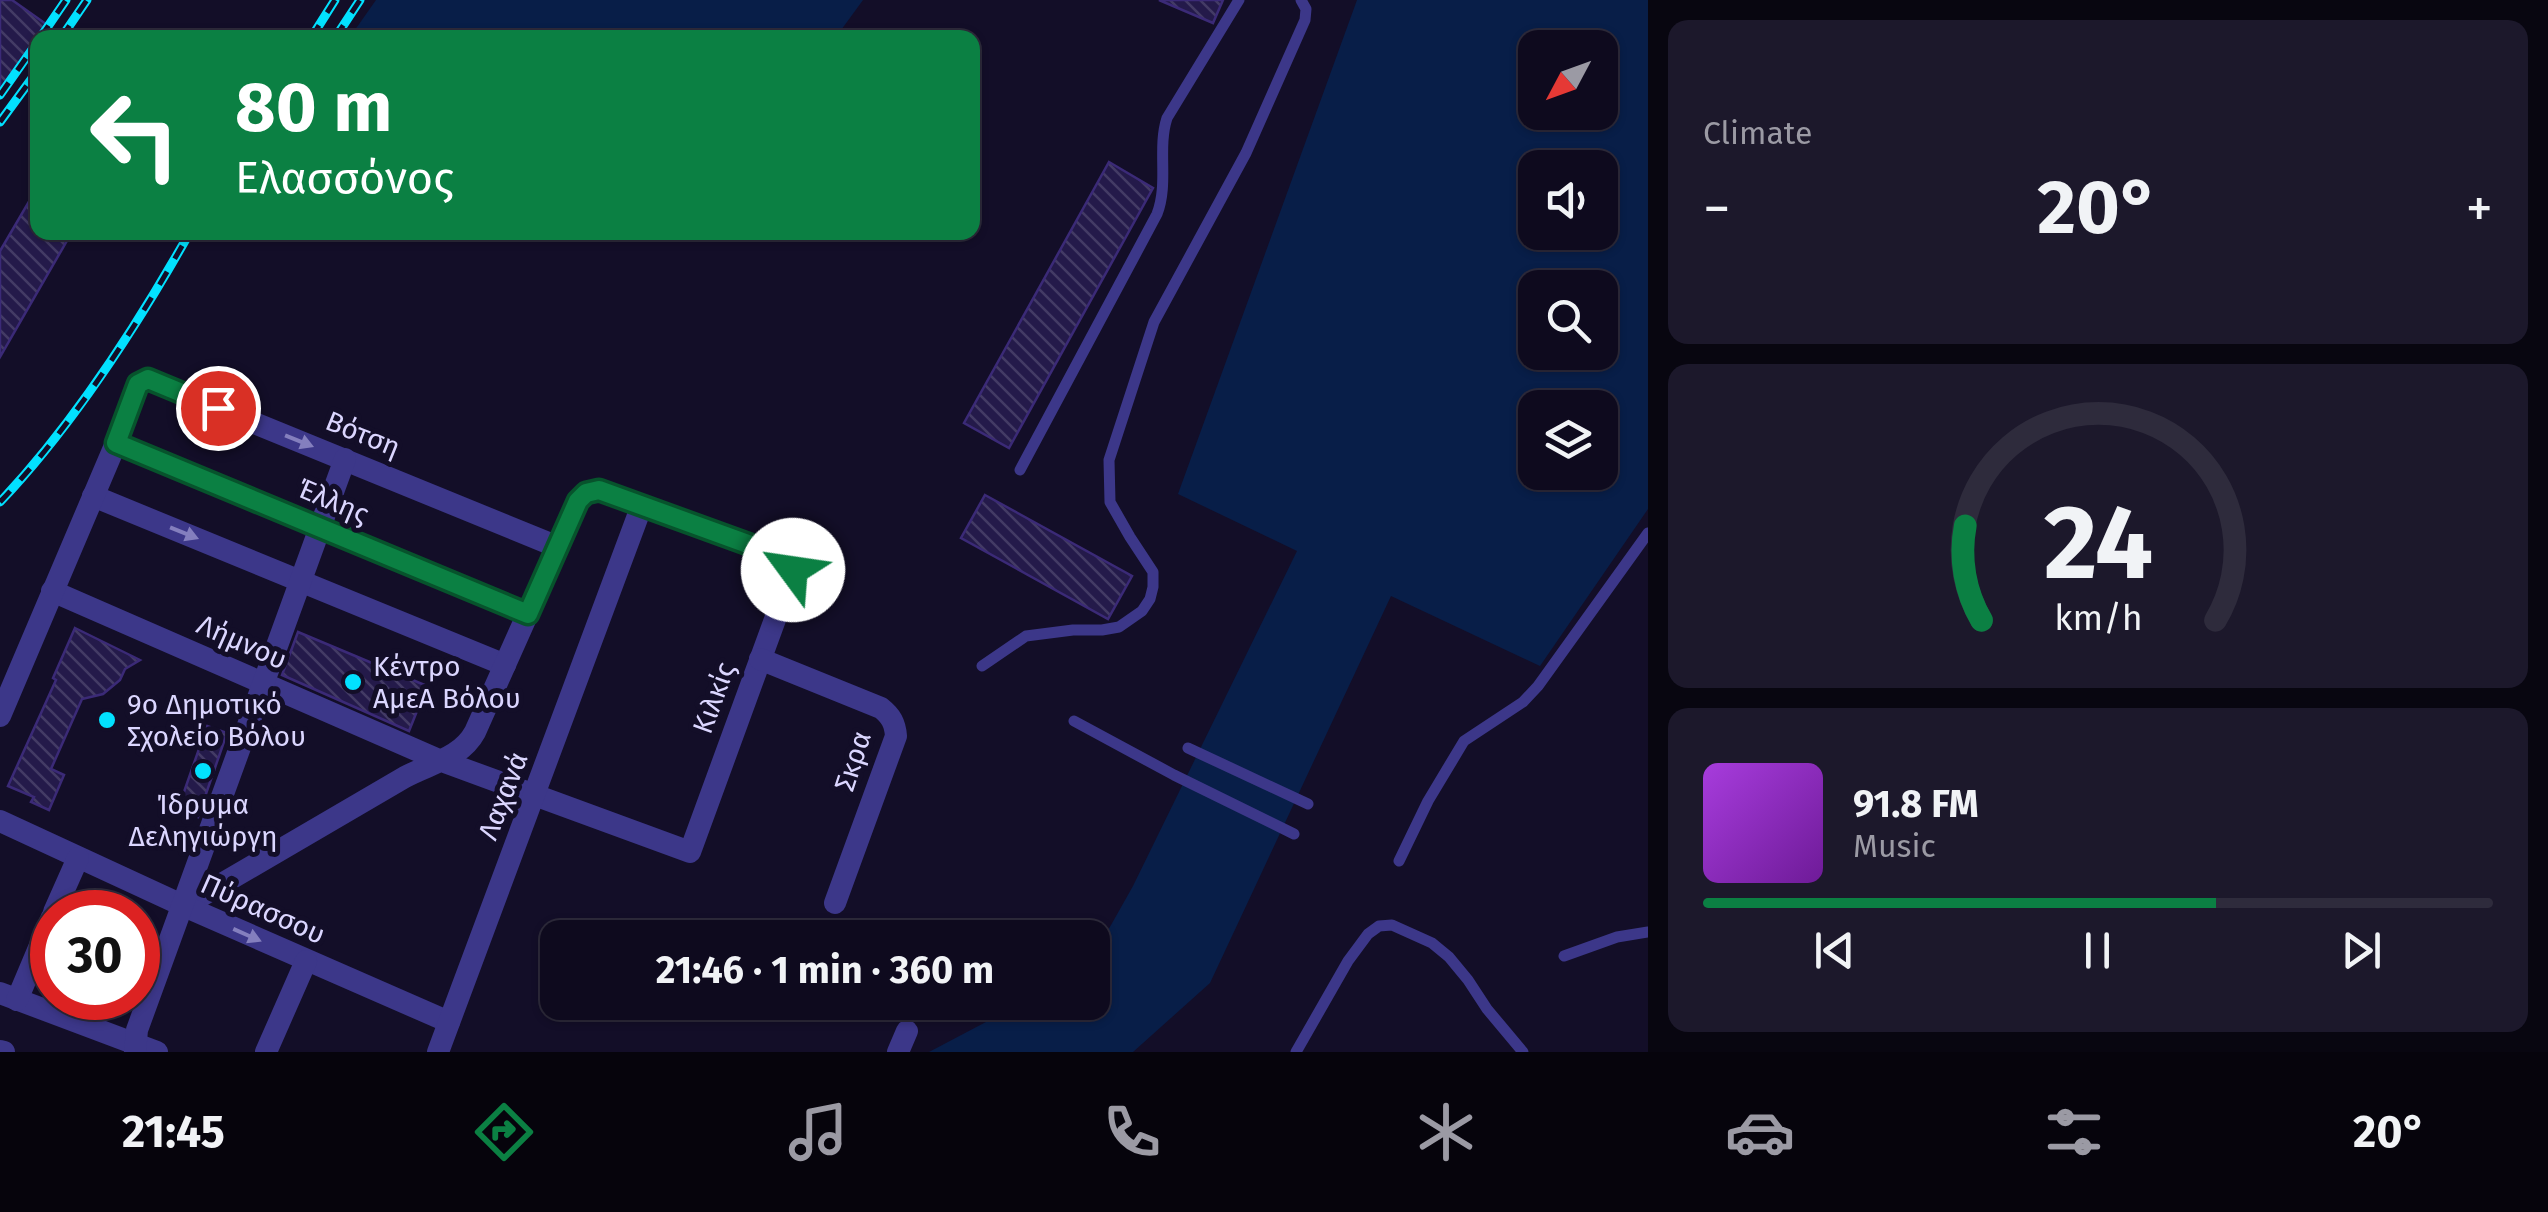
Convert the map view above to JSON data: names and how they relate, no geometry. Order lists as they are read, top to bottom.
{
  "streets": {
    "street": [
      "Βότση",
      "Έλλης",
      "Λήμνου",
      "Κιλκίς",
      "Σκρα",
      "Λαχανά",
      "Πύρασσου"
    ]
  },
  "crossings": [
    ["Βότση", "Έλλης"],
    ["Λήμνου", "Κιλκίς"],
    ["Λήμνου", "Λαχανά"],
    ["Κιλκίς", "Σκρα"],
    ["Κιλκίς", "Λαχανά"],
    ["Λαχανά", "Πύρασσου"]
  ],
  "one_way": ["Βότση"],
  "places": ["Κέντρο ΑμεΑ Βόλου", "9ο Δημοτικό Σχολείο Βόλου", "Ίδρυμα Δεληγιώργη"],
  "north": "bottom left",
  "page": {
    "tile": "Climate",
    "turn": ["80 m", "Ελασσόνος"],
    "heat": ["−", "20°", "+"],
    "song": ["91.8 FM", "Music"],
    "limit": "30",
    "trip": "21:46 · 1 min · 360 m",
    "tabs": ["21:45", "20°"],
    "gauge": ["24", "km/h"]
  }
}
